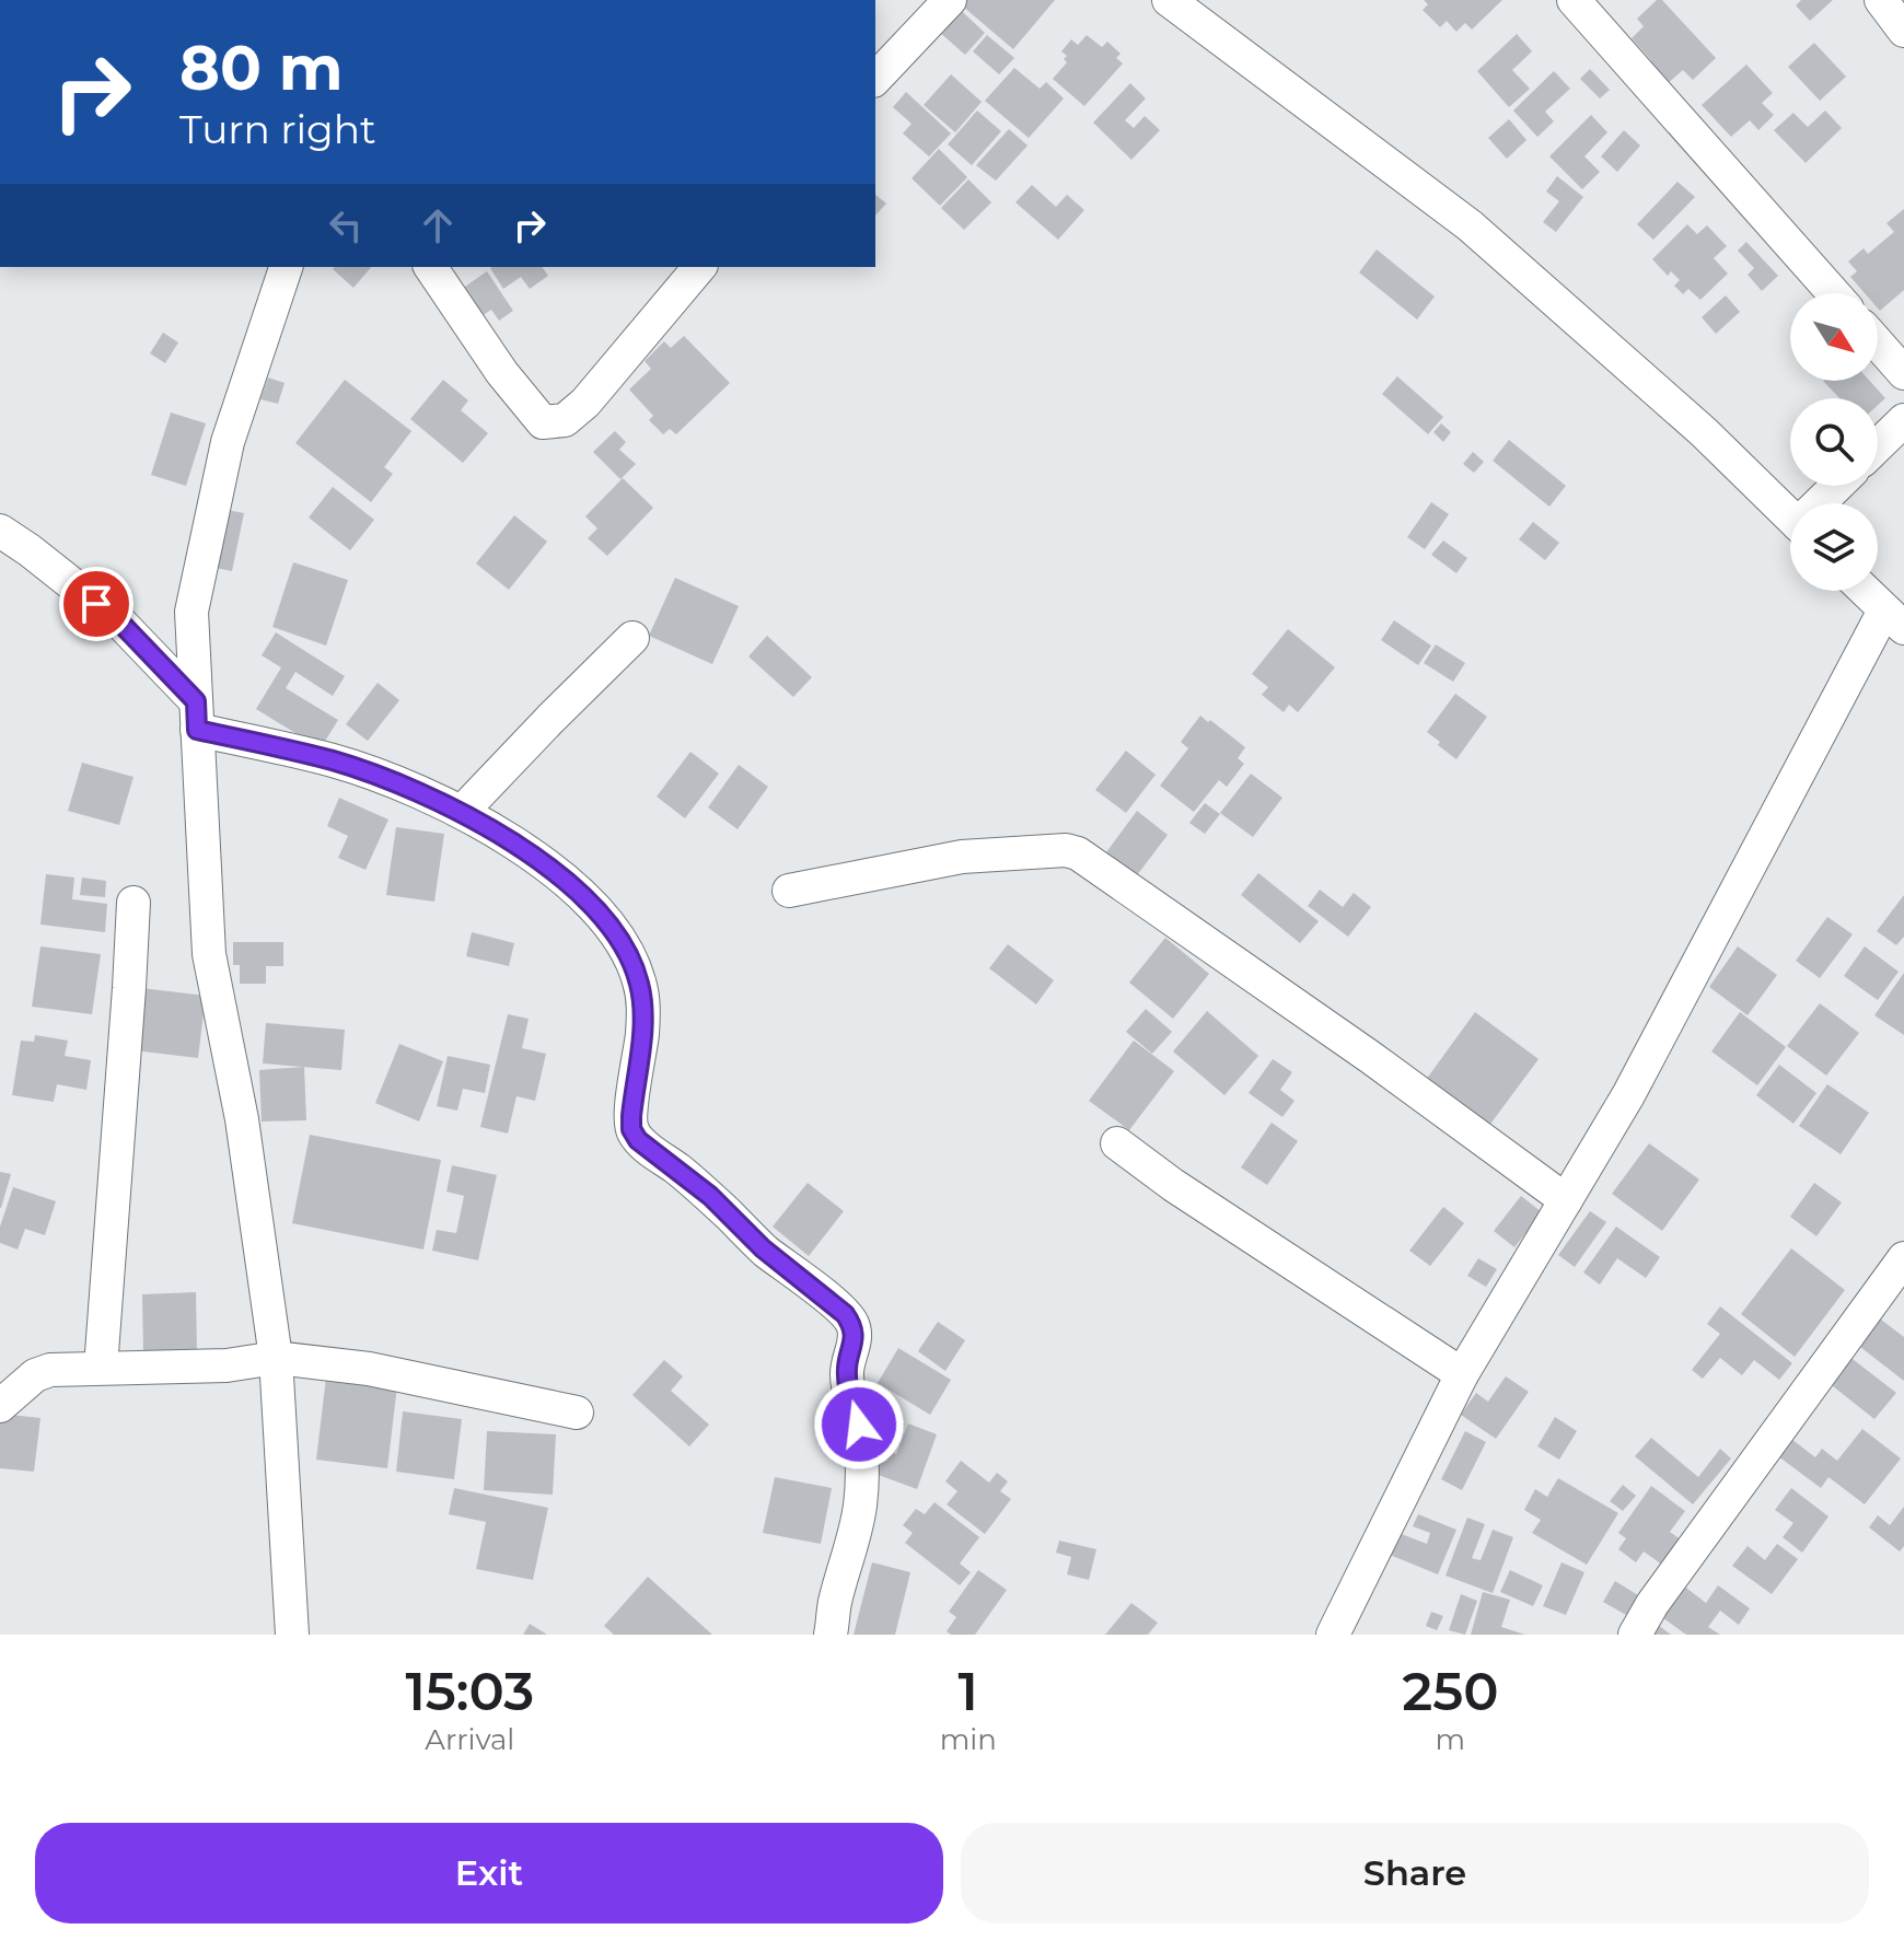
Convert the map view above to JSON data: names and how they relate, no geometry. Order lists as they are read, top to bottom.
{
  "north": "bottom right",
  "page": {
    "turn": ["80 m", "Turn right"],
    "eta": [
      "15:03",
      "Arrival",
      "1",
      "min",
      "250",
      "m"
    ],
    "buttons": ["Exit", "Share"]
  }
}
